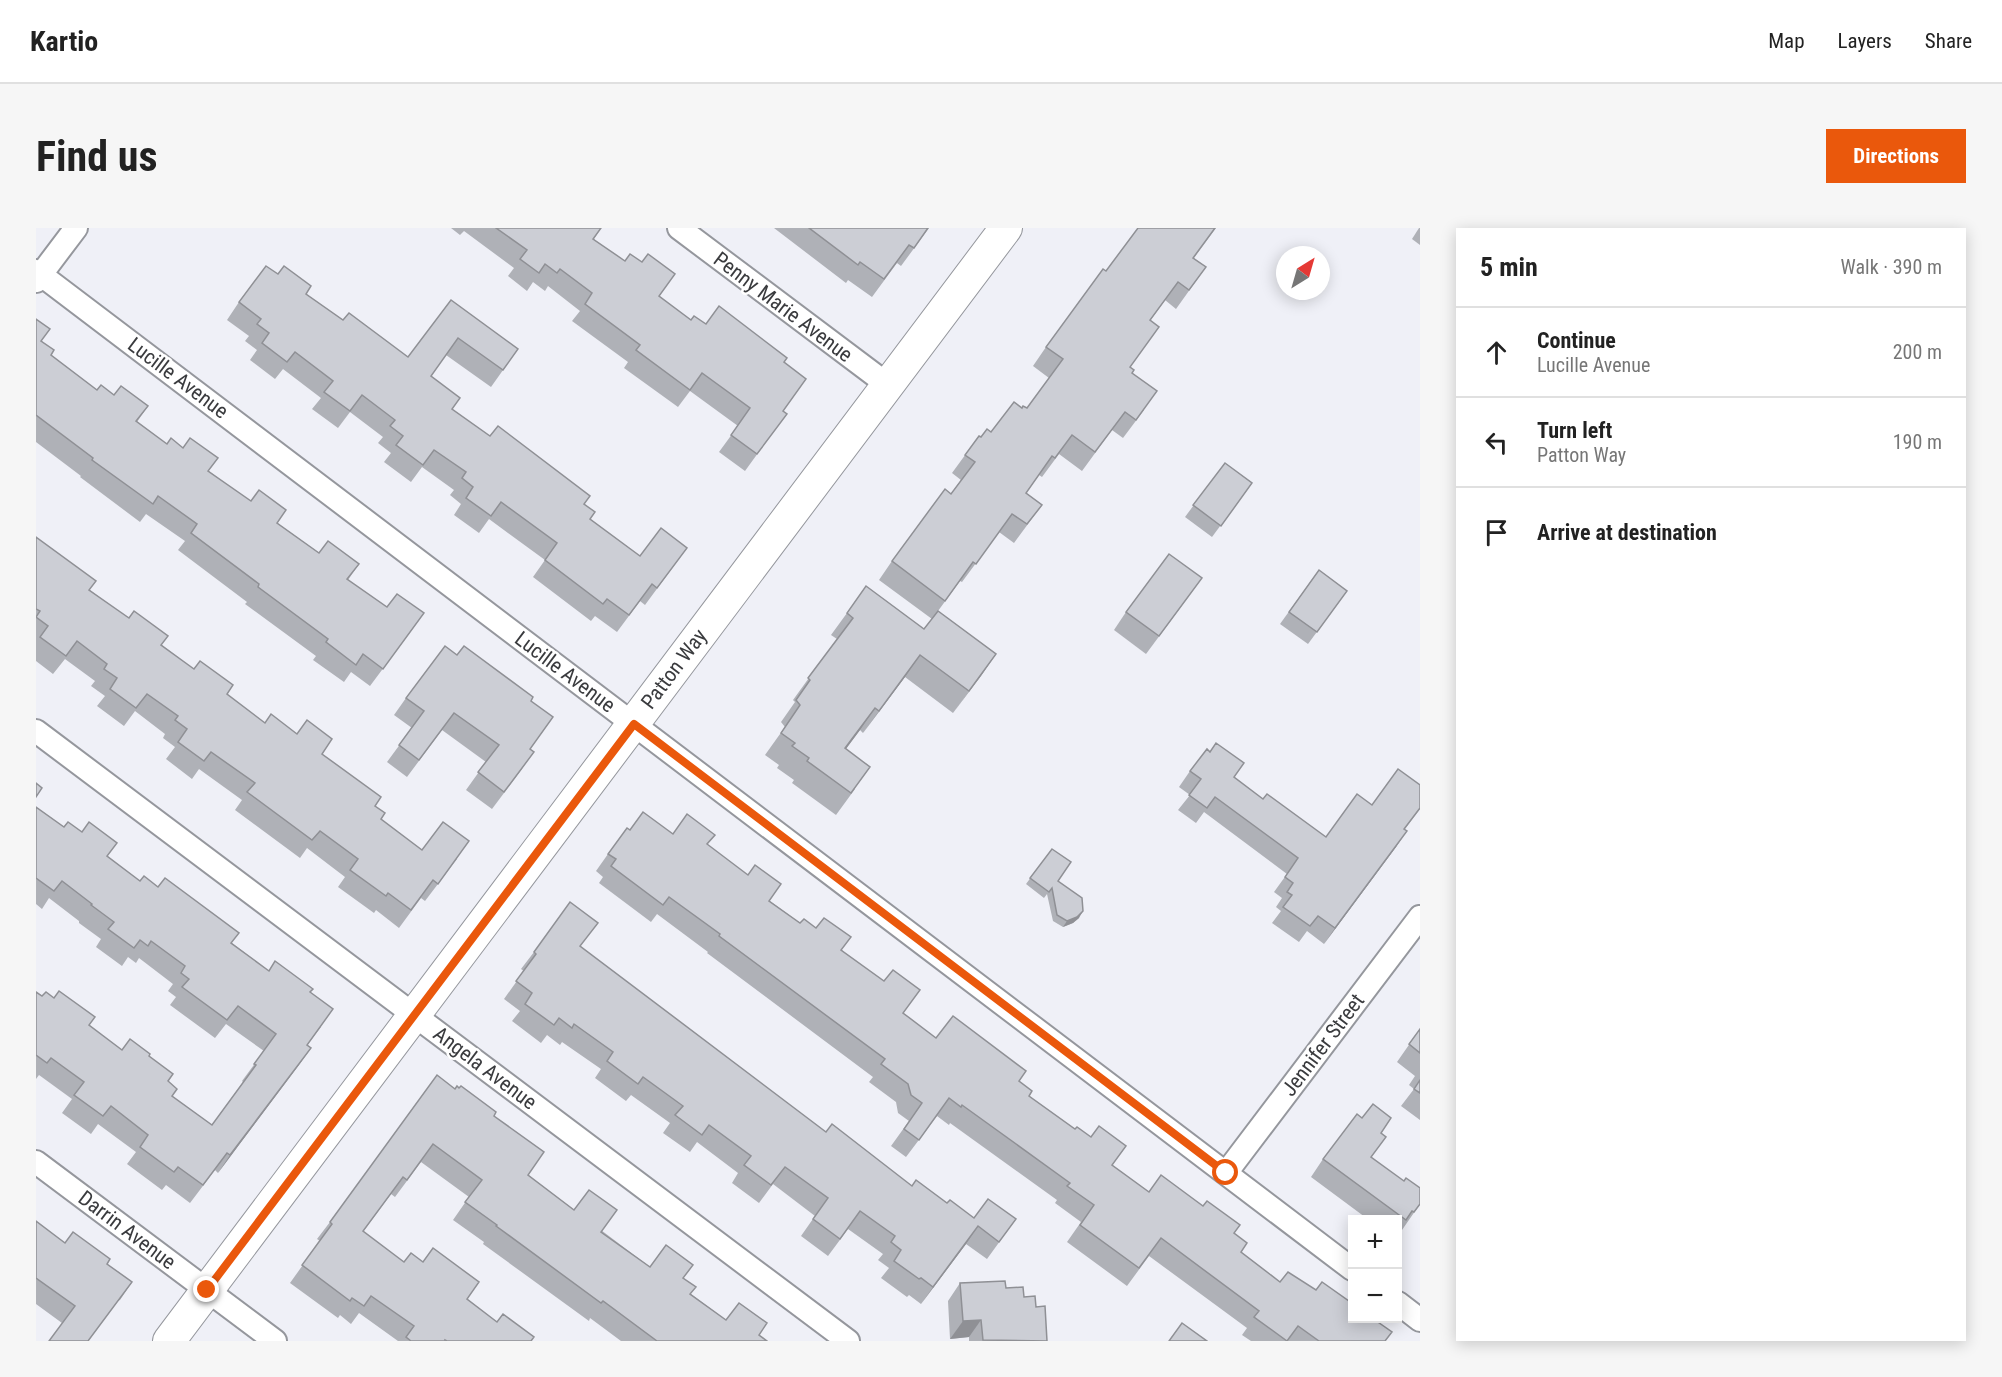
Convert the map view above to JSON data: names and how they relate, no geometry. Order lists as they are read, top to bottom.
{
  "streets": {
    "street": [
      "Penny Marie Avenue",
      "Lucille Avenue",
      "Patton Way",
      "Jennifer Street",
      "Angela Avenue",
      "Darrin Avenue"
    ]
  },
  "crossings": [
    ["Penny Marie Avenue", "Patton Way"],
    ["Lucille Avenue", "Patton Way"],
    ["Lucille Avenue", "Jennifer Street"],
    ["Patton Way", "Angela Avenue"],
    ["Patton Way", "Darrin Avenue"]
  ],
  "north": "top right",
  "page": {
    "header": "Kartio",
    "nav": ["Map", "Layers", "Share"],
    "buttons": "Directions",
    "title": "Find us",
    "heading": ["5 min", "Walk · 390 m"],
    "list": [
      ["Continue", "Lucille Avenue", "200 m"],
      ["Turn left", "Patton Way", "190 m"],
      "Arrive at destination"
    ],
    "map_buttons": ["+", "−"]
  }
}
